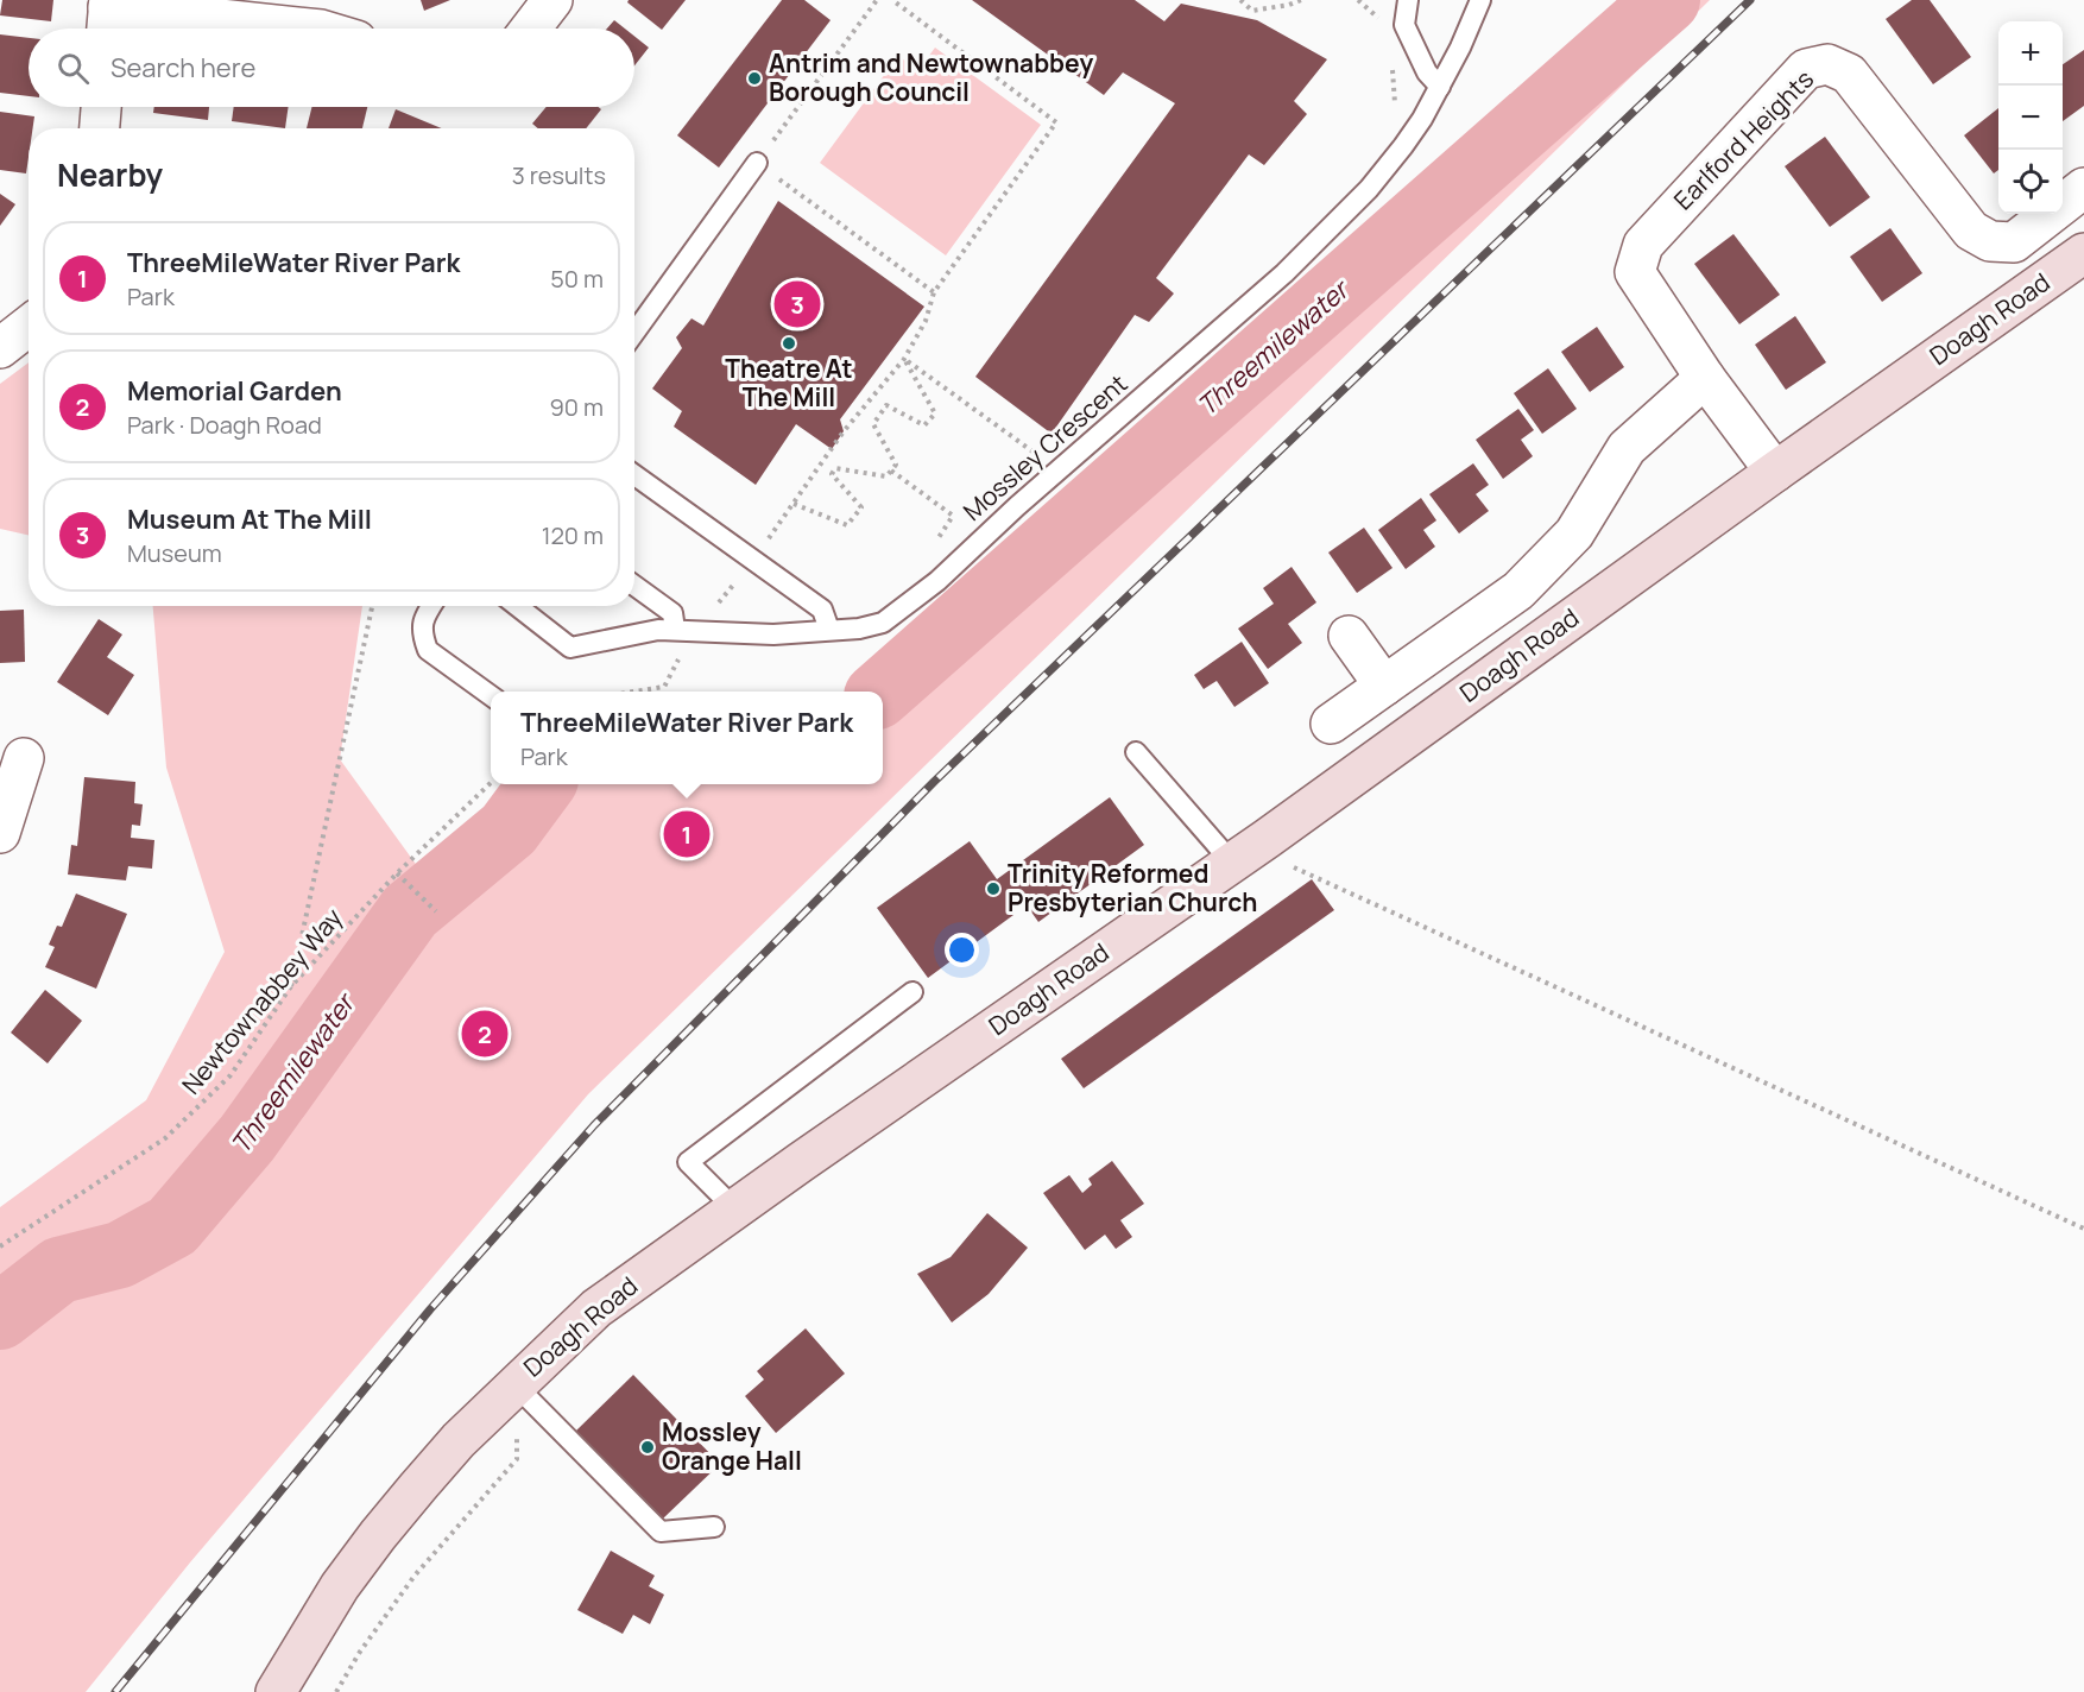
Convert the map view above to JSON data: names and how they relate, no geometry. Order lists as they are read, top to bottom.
{
  "streets": {
    "main road": ["Doagh Road"],
    "street": ["Earlford Heights"],
    "lane": ["Mossley Crescent"],
    "path": ["Newtownabbey Way"]
  },
  "crossings": [
    ["Earlford Heights", "Doagh Road"]
  ],
  "water": ["Threemilewater"],
  "places": [
    "Antrim and Newtownabbey Borough Council",
    "Theatre At The Mill",
    "Trinity Reformed Presbyterian Church",
    "Mossley Orange Hall"
  ],
  "page": {
    "map_buttons": ["+", "−"],
    "search": "Search here",
    "heading": ["Nearby", "3 results"],
    "list": [
      {
        "mark": "1",
        "name": "ThreeMileWater River Park",
        "note": "Park",
        "value": "50 m"
      },
      {
        "mark": "2",
        "name": "Memorial Garden",
        "note": "Park · Doagh Road",
        "value": "90 m"
      },
      {
        "mark": "3",
        "name": "Museum At The Mill",
        "note": "Museum",
        "value": "120 m"
      }
    ],
    "pins": ["3", "1", "2"],
    "popup": ["ThreeMileWater River Park", "Park"]
  }
}
